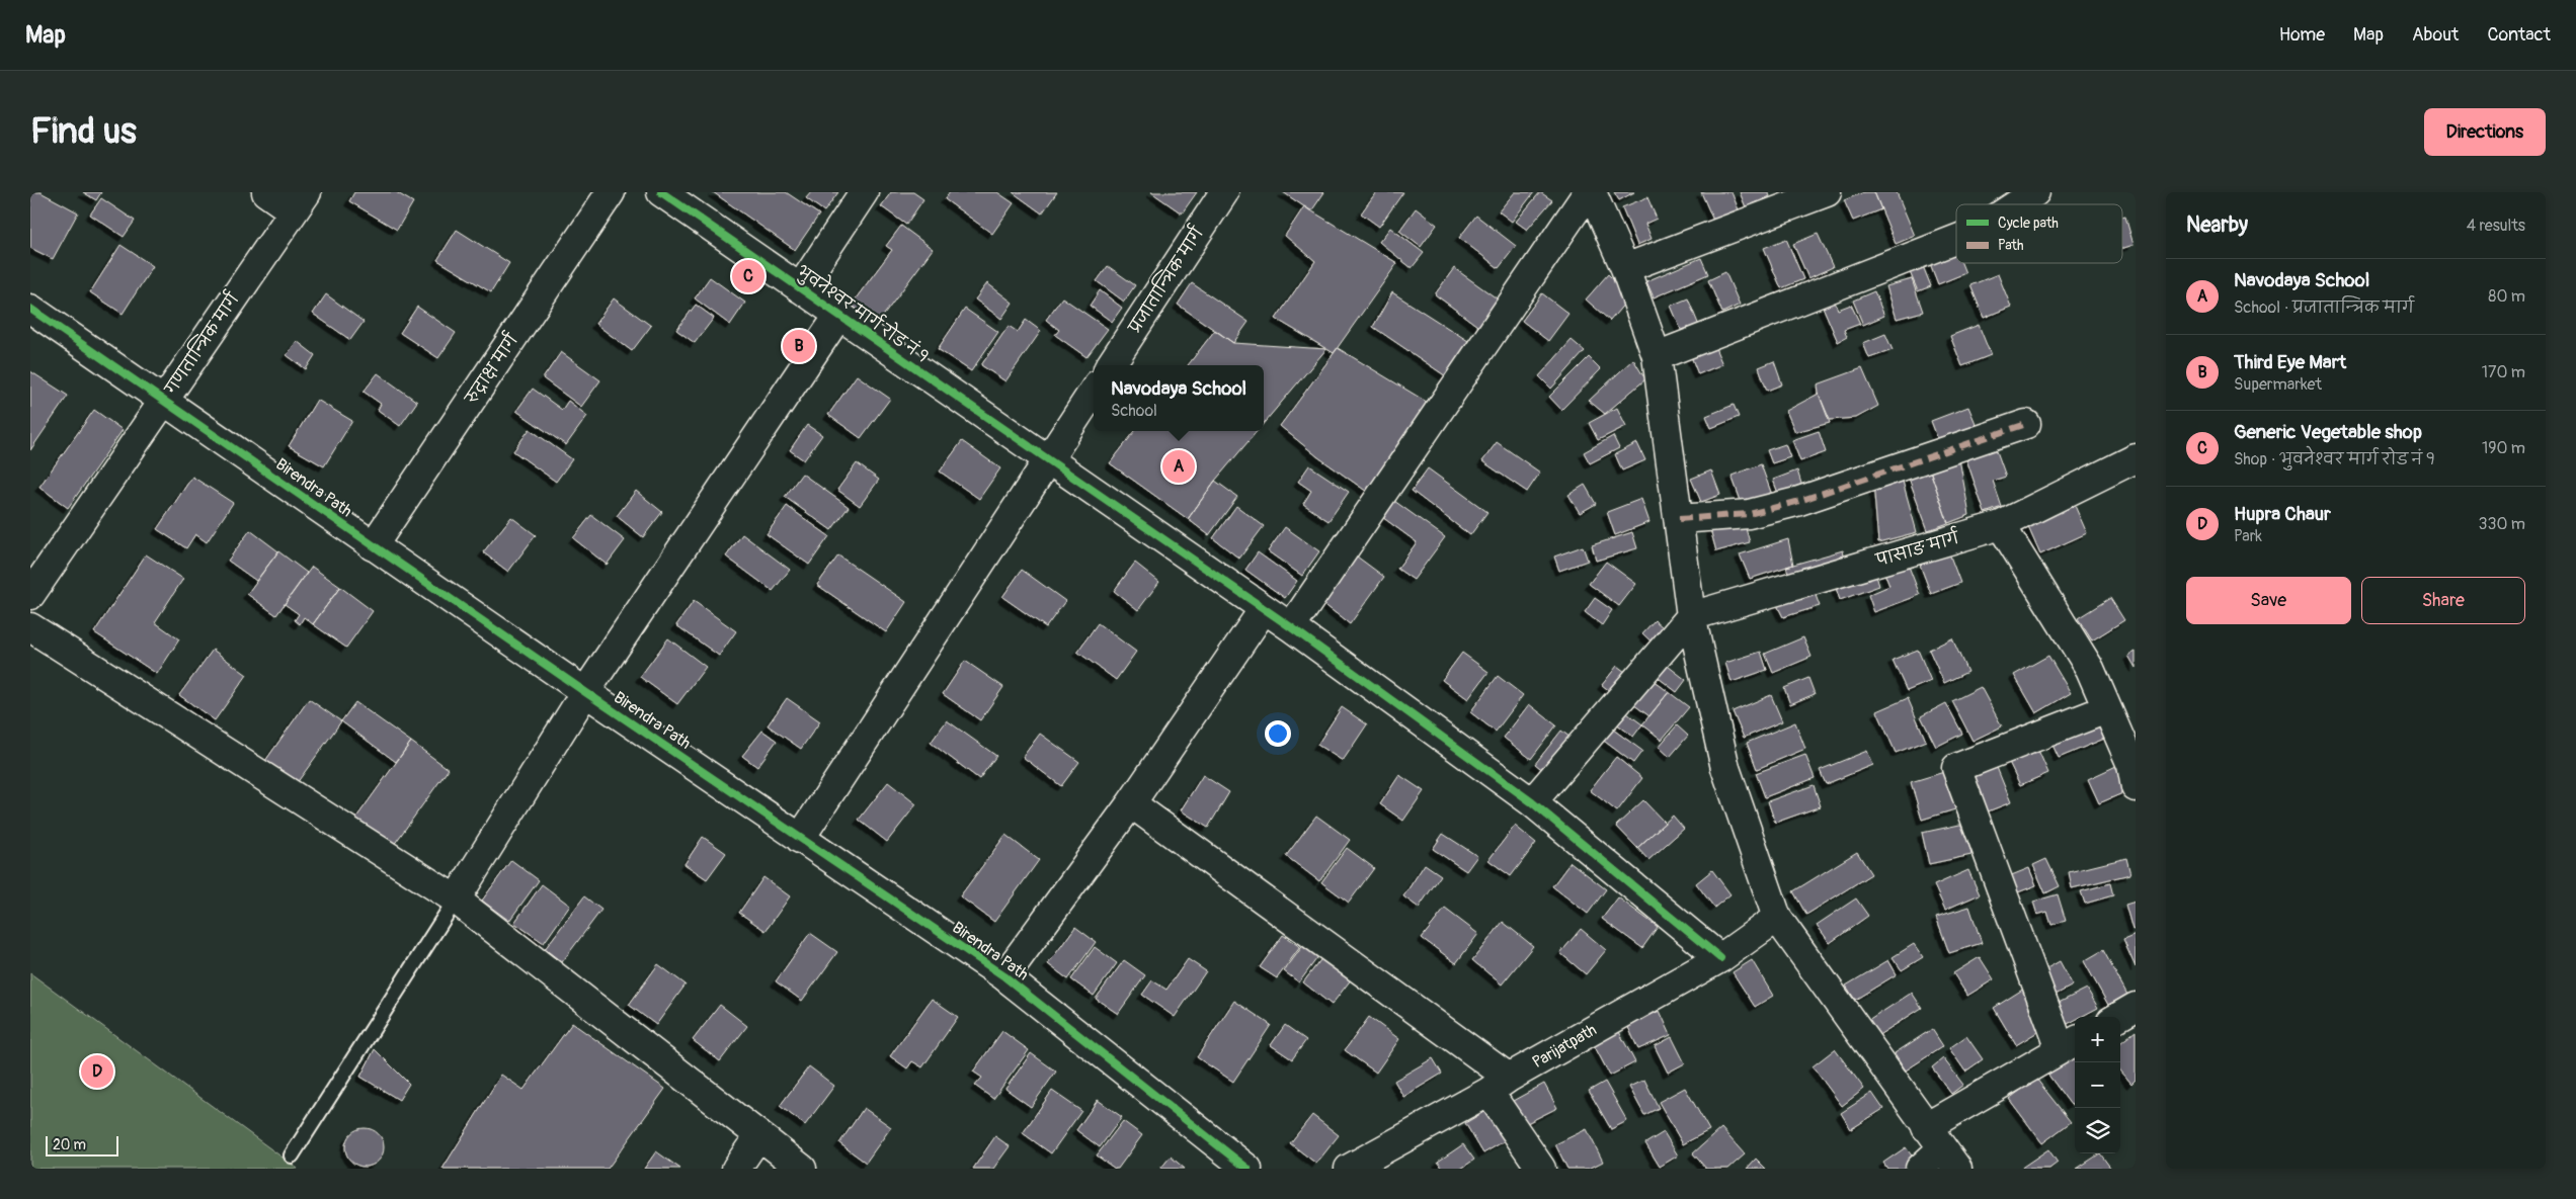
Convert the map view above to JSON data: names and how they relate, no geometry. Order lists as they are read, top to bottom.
{
  "streets": {
    "street": [
      "प्रजातान्त्रिक मार्ग",
      "भुवनेश्वर मार्ग रोड नं १",
      "गणतान्त्रिक मार्ग",
      "रुद्राक्ष मार्ग",
      "Birendra Path",
      "पासाङ मार्ग",
      "Parijatpath"
    ]
  },
  "crossings": [
    ["भुवनेश्वर मार्ग रोड नं १", "Parijatpath"],
    ["गणतान्त्रिक मार्ग", "Birendra Path"],
    ["रुद्राक्ष मार्ग", "Birendra Path"]
  ],
  "legend": ["Cycle path", "Path"],
  "scale_bar": "20 m",
  "page": {
    "header": "Map",
    "nav": [
      "Home",
      "Map",
      "About",
      "Contact"
    ],
    "buttons": [
      "Directions",
      ["Save", "Share"]
    ],
    "title": "Find us",
    "heading": ["Nearby", "4 results"],
    "pins": [
      "C",
      "B",
      "A",
      "D"
    ],
    "list": [
      {
        "mark": "A",
        "name": "Navodaya School",
        "note": "School · प्रजातान्त्रिक मार्ग",
        "value": "80 m"
      },
      {
        "mark": "B",
        "name": "Third Eye Mart",
        "note": "Supermarket",
        "value": "170 m"
      },
      {
        "mark": "C",
        "name": "Generic Vegetable shop",
        "note": "Shop · भुवनेश्वर मार्ग रोड नं १",
        "value": "190 m"
      },
      {
        "mark": "D",
        "name": "Hupra Chaur",
        "note": "Park",
        "value": "330 m"
      }
    ],
    "popup": ["Navodaya School", "School"],
    "map_buttons": ["+", "−"],
    "scale": "20 m"
  }
}
